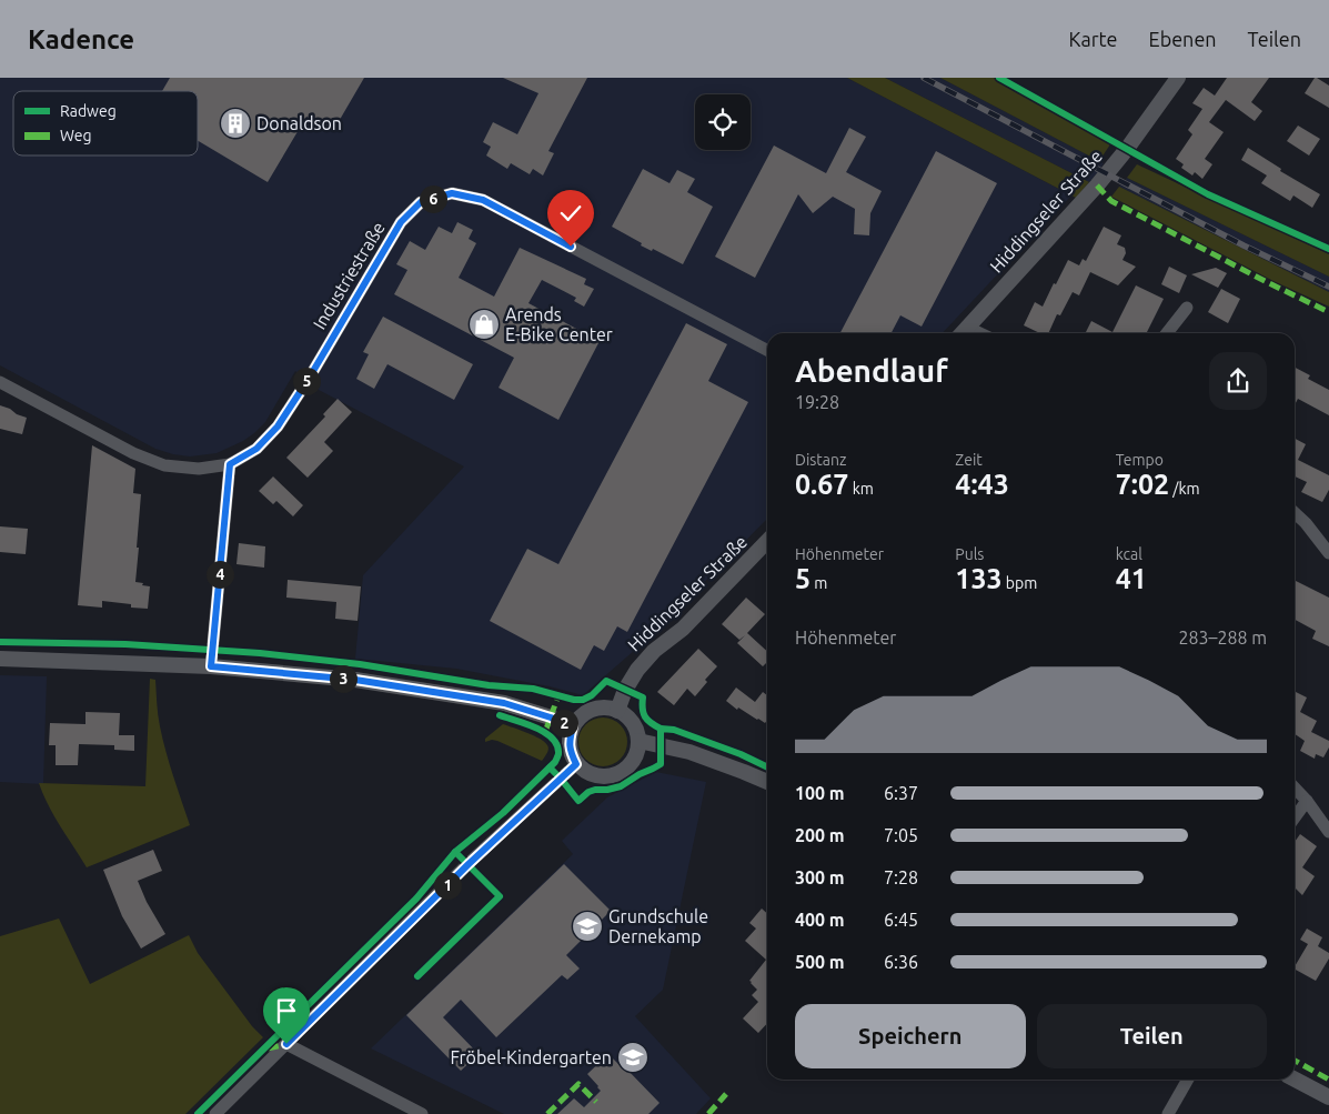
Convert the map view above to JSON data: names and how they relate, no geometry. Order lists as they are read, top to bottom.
{
  "streets": {
    "street": ["Hiddingseler Straße", "Industriestraße"]
  },
  "places": {
    "building": ["Donaldson"],
    "shop": ["Arends E-Bike Center"],
    "school or university": ["Grundschule Dernekamp", "Fröbel-Kindergarten"]
  },
  "legend": ["Radweg", "Weg"],
  "page": {
    "header": "Kadence",
    "nav": ["Karte", "Ebenen", "Teilen"],
    "pins": [
      "6",
      "5",
      "4",
      "3",
      "2",
      "1"
    ],
    "heading": ["Abendlauf", "19:28"],
    "stats": [
      ["Distanz", "0.67 km"],
      ["Zeit", "4:43"],
      ["Tempo", "7:02 /km"],
      ["Höhenmeter", "5 m"],
      ["Puls", "133 bpm"],
      ["kcal", "41"]
    ],
    "chart": ["Höhenmeter", "283–288 m"],
    "list": [
      {
        "name": "100 m",
        "note": "6:37"
      },
      {
        "name": "200 m",
        "note": "7:05"
      },
      {
        "name": "300 m",
        "note": "7:28"
      },
      {
        "name": "400 m",
        "note": "6:45"
      },
      {
        "name": "500 m",
        "note": "6:36"
      }
    ],
    "buttons": ["Speichern", "Teilen"]
  }
}
